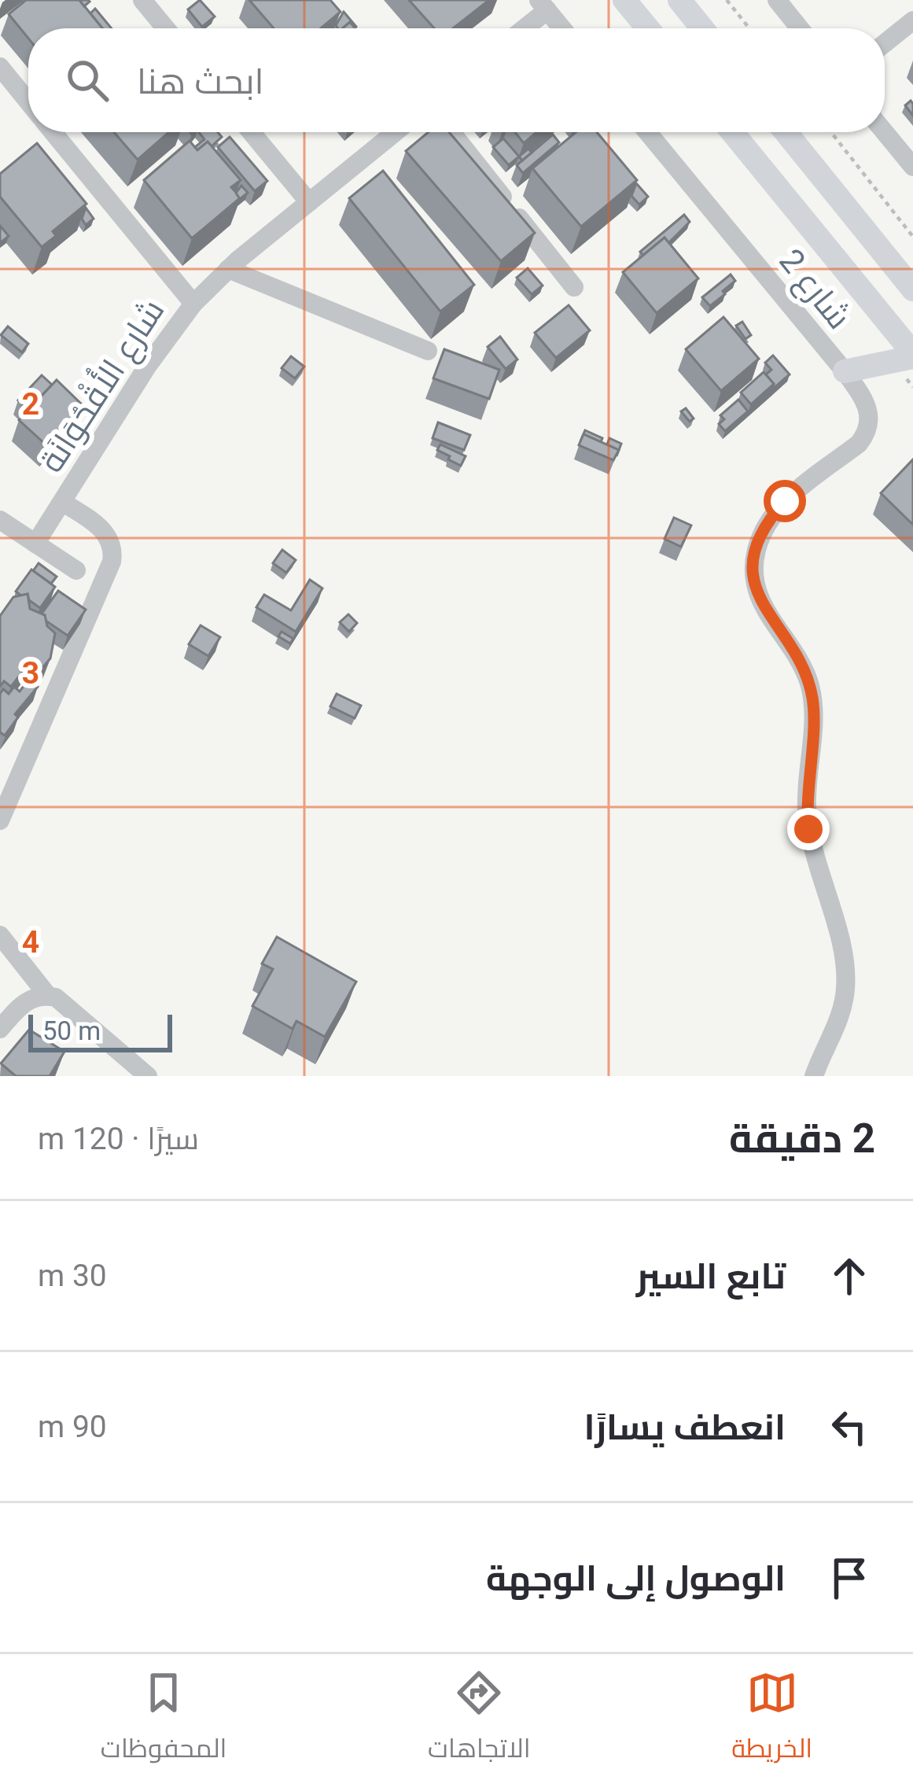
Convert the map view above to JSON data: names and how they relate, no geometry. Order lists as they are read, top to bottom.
{
  "streets": {
    "street": ["شارع 2", "شارع الأُقْحُوَانَة"]
  },
  "scale_bar": "50 m",
  "page": {
    "search": "ابحث هنا",
    "scale": "50 m",
    "heading": ["2 دقيقة", "سيرًا · 120 m"],
    "list": [
      ["تابع السير", "30 m"],
      ["انعطف يسارًا", "90 m"],
      "الوصول إلى الوجهة"
    ],
    "nav": ["الخريطة", "الاتجاهات", "المحفوظات"]
  },
  "grid": {
    "rows": ["2", "3", "4"]
  }
}
